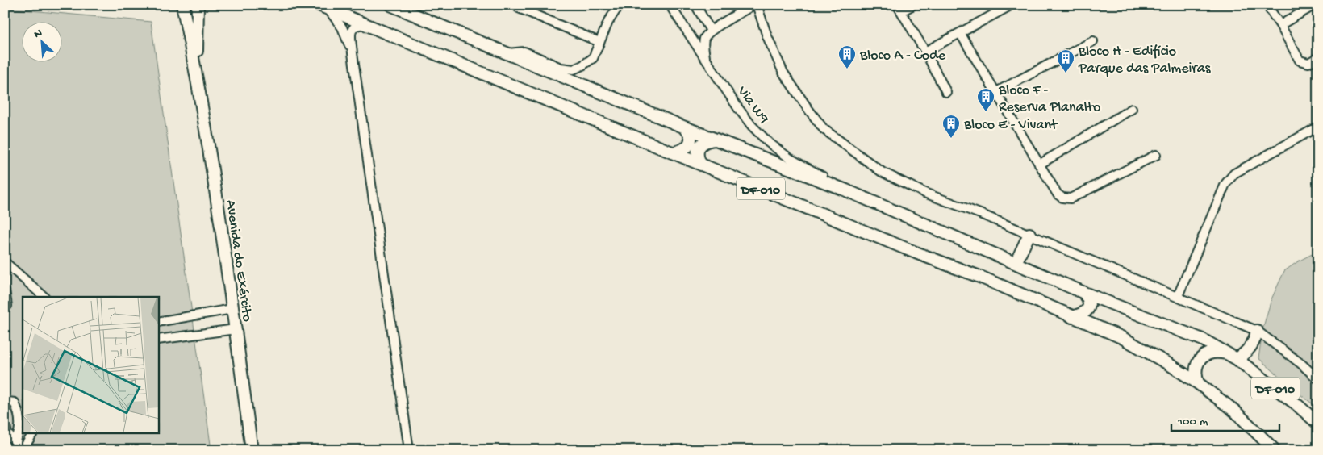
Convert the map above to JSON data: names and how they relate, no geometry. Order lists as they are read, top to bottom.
{
  "streets": {
    "main road": ["DF-010", "Avenida do Exército"],
    "street": ["Via W9"]
  },
  "crossings": [
    ["Via W9", "DF-010"]
  ],
  "places": {
    "building": [
      "Bloco A - Code",
      "Bloco H - Edifício Parque das Palmeiras",
      "Bloco F - Reserva Planalto",
      "Bloco E - Vivant"
    ]
  },
  "scale_bar": "100 m",
  "north": "top left"
}
